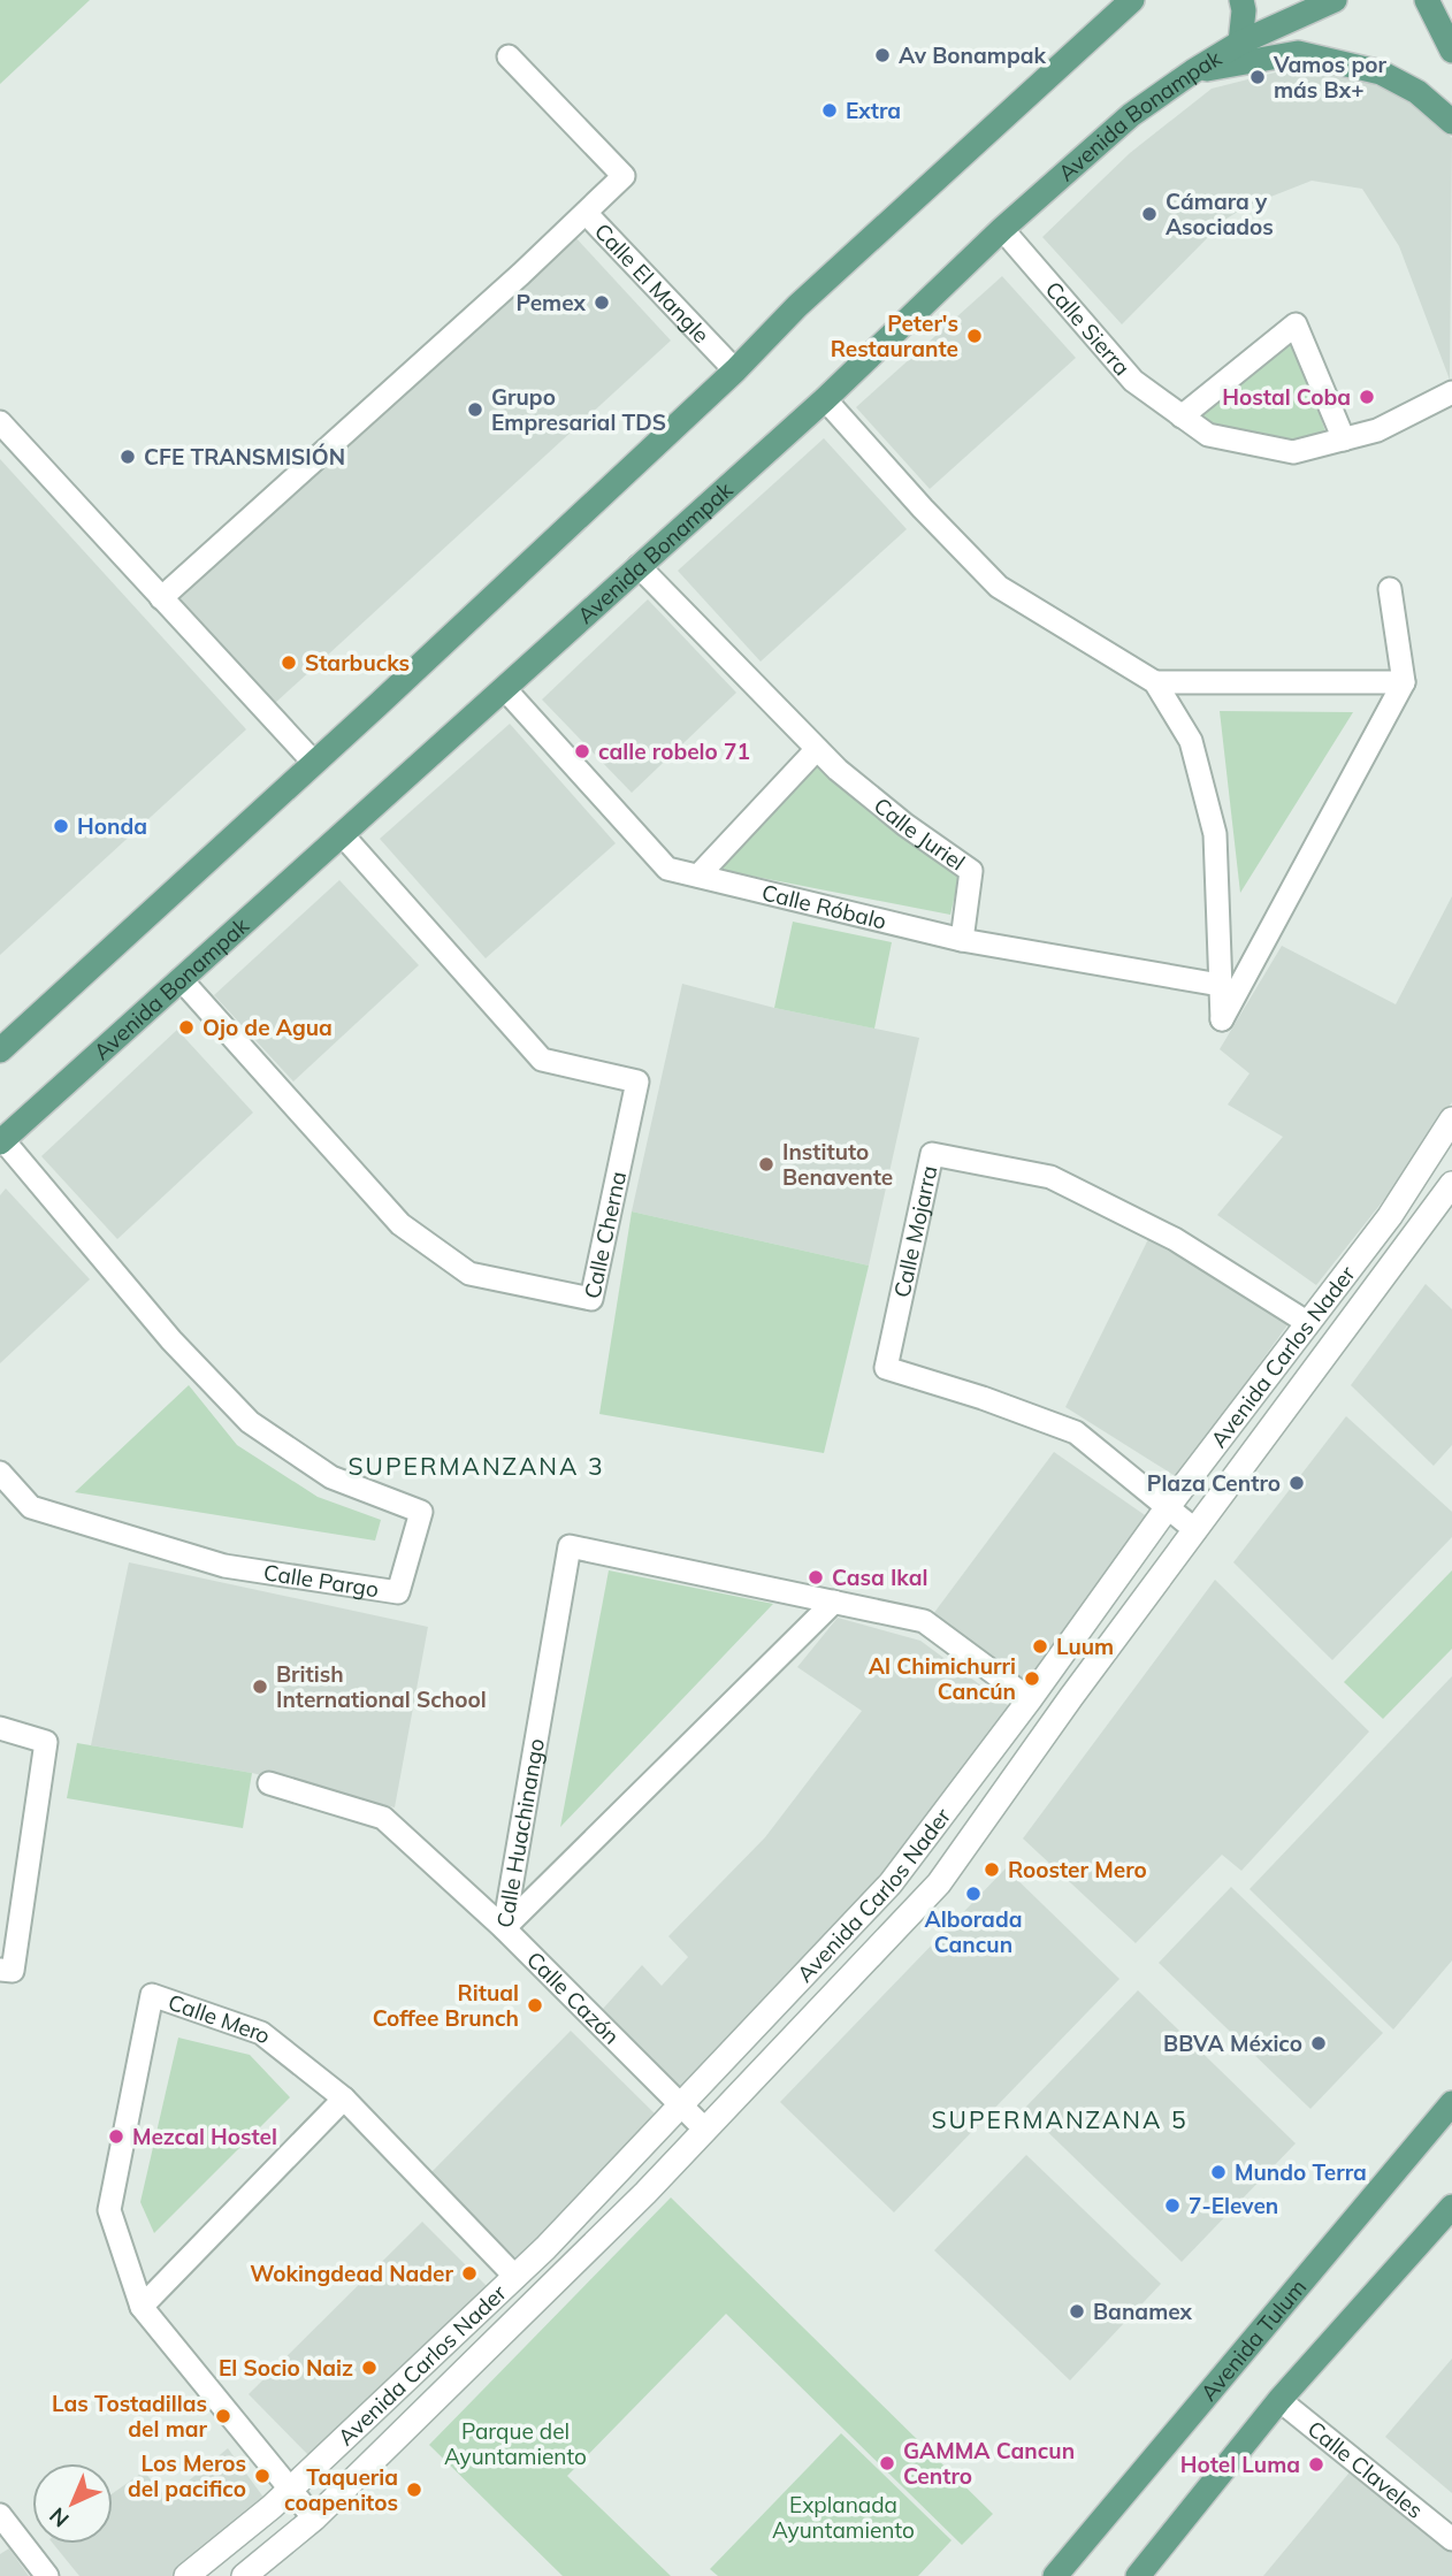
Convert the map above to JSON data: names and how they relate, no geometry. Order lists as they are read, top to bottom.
{
  "streets": {
    "main road": ["Avenida Bonampak", "Avenida Tulum"],
    "street": [
      "Calle El Mangle",
      "Calle Sierra",
      "Calle Juriel",
      "Calle Róbalo",
      "Calle Cherna",
      "Calle Mojarra",
      "Avenida Carlos Nader",
      "Calle Pargo",
      "Calle Huachinango",
      "Calle Cazón",
      "Calle Mero",
      "Calle Claveles"
    ]
  },
  "crossings": [
    ["Avenida Bonampak", "Calle Sierra"],
    ["Avenida Bonampak", "Calle Juriel"],
    ["Avenida Bonampak", "Calle Róbalo"],
    ["Avenida Bonampak", "Calle Cherna"],
    ["Avenida Bonampak", "Calle Pargo"],
    ["Calle Juriel", "Calle Róbalo"],
    ["Calle Mojarra", "Avenida Carlos Nader"],
    ["Avenida Carlos Nader", "Calle Huachinango"],
    ["Avenida Carlos Nader", "Calle Cazón"],
    ["Avenida Carlos Nader", "Calle Mero"],
    ["Calle Huachinango", "Calle Cazón"]
  ],
  "districts": ["SUPERMANZANA 3", "SUPERMANZANA 5"],
  "parks": ["Parque del Ayuntamiento", "Explanada Ayuntamiento"],
  "places": [
    "Av Bonampak",
    "Vamos por más Bx+",
    "Extra",
    "Cámara y Asociados",
    "Pemex",
    "Peter's Restaurante",
    "Hostal Coba",
    "Grupo Empresarial TDS",
    "CFE TRANSMISIÓN",
    "Starbucks",
    "calle robelo 71",
    "Honda",
    "Ojo de Agua",
    "Instituto Benavente",
    "Plaza Centro",
    "Casa Ikal",
    "Luum",
    "Al Chimichurri Cancún",
    "British International School",
    "Rooster Mero",
    "Alborada Cancun",
    "Ritual Coffee Brunch",
    "BBVA México",
    "Mezcal Hostel",
    "Mundo Terra",
    "7-Eleven",
    "Wokingdead Nader",
    "Banamex",
    "El Socio Naiz",
    "Las Tostadillas del mar",
    "GAMMA Cancun Centro",
    "Hotel Luma",
    "Los Meros del pacifico",
    "Taqueria coapenitos"
  ],
  "north": "bottom left"
}
